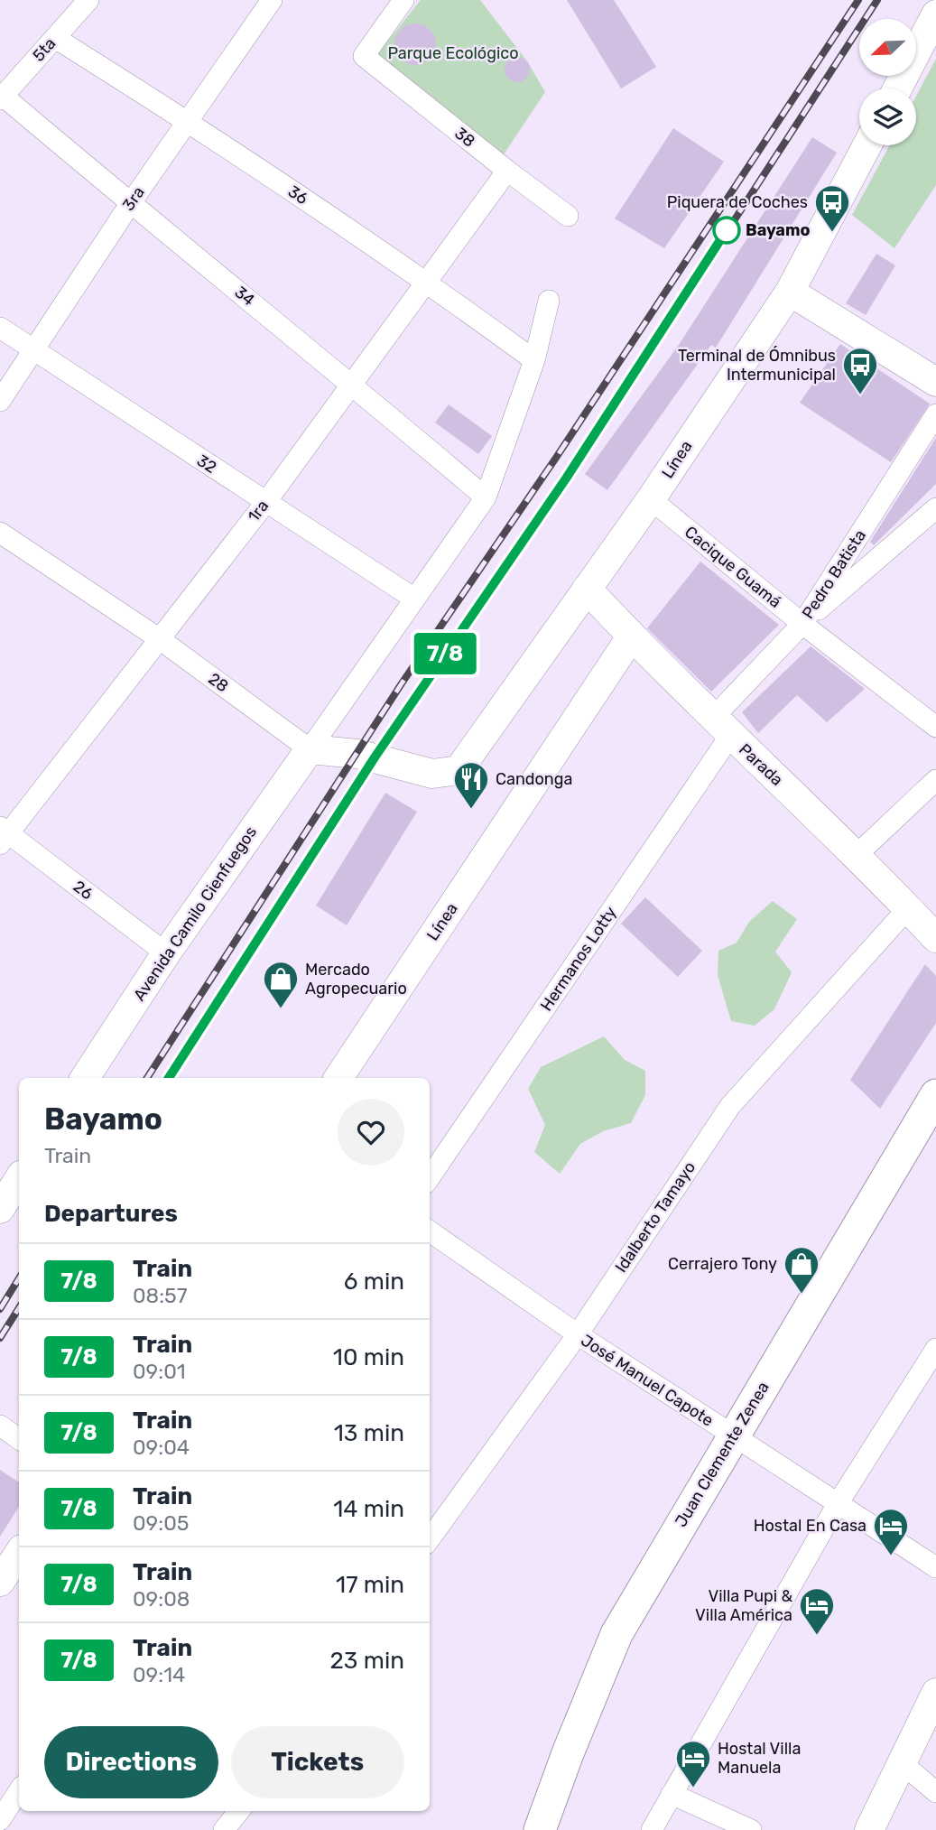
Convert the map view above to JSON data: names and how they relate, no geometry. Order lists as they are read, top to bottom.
{
  "streets": {
    "main road": [
      "Línea",
      "Parada",
      "Avenida Camilo Cienfuegos",
      "Juan Clemente Zenea"
    ],
    "street": [
      "5ta",
      "38",
      "36",
      "3ra",
      "34",
      "32",
      "1ra",
      "Cacique Guamá",
      "Pedro Batista",
      "28",
      "26",
      "Hermanos Lotty",
      "Idalberto Tamayo",
      "José Manuel Capote"
    ]
  },
  "crossings": [
    ["5ta", "36"],
    ["5ta", "34"],
    ["38", "1ra"],
    ["36", "3ra"],
    ["36", "1ra"],
    ["3ra", "34"],
    ["3ra", "32"],
    ["34", "1ra"],
    ["Línea", "Cacique Guamá"],
    ["Línea", "28"],
    ["Línea", "Parada"],
    ["Línea", "Avenida Camilo Cienfuegos"],
    ["32", "1ra"],
    ["1ra", "28"],
    ["1ra", "26"],
    ["Cacique Guamá", "Pedro Batista"],
    ["Pedro Batista", "Parada"],
    ["Pedro Batista", "Hermanos Lotty"],
    ["28", "Avenida Camilo Cienfuegos"],
    ["Parada", "Hermanos Lotty"],
    ["Parada", "Idalberto Tamayo"],
    ["26", "Avenida Camilo Cienfuegos"],
    ["Idalberto Tamayo", "José Manuel Capote"],
    ["José Manuel Capote", "Juan Clemente Zenea"]
  ],
  "parks": ["Parque Ecológico"],
  "places": {
    "other": ["Bayamo"],
    "bus stop": ["Piquera de Coches", "Terminal de Ómnibus Intermunicipal"],
    "restaurant": ["Candonga"],
    "shop": ["Mercado Agropecuario", "Cerrajero Tony"],
    "hotel": ["Hostal En Casa", "Villa Pupi & Villa América", "Hostal Villa Manuela"]
  },
  "north": "bottom left",
  "page": {
    "on_map": "7/8",
    "heading": [
      ["Bayamo", "Train"],
      "Departures"
    ],
    "list": [
      {
        "mark": "7/8",
        "name": "Train",
        "note": "08:57",
        "value": "6 min"
      },
      {
        "mark": "7/8",
        "name": "Train",
        "note": "09:01",
        "value": "10 min"
      },
      {
        "mark": "7/8",
        "name": "Train",
        "note": "09:04",
        "value": "13 min"
      },
      {
        "mark": "7/8",
        "name": "Train",
        "note": "09:05",
        "value": "14 min"
      },
      {
        "mark": "7/8",
        "name": "Train",
        "note": "09:08",
        "value": "17 min"
      },
      {
        "mark": "7/8",
        "name": "Train",
        "note": "09:14",
        "value": "23 min"
      }
    ],
    "buttons": ["Directions", "Tickets"]
  }
}
